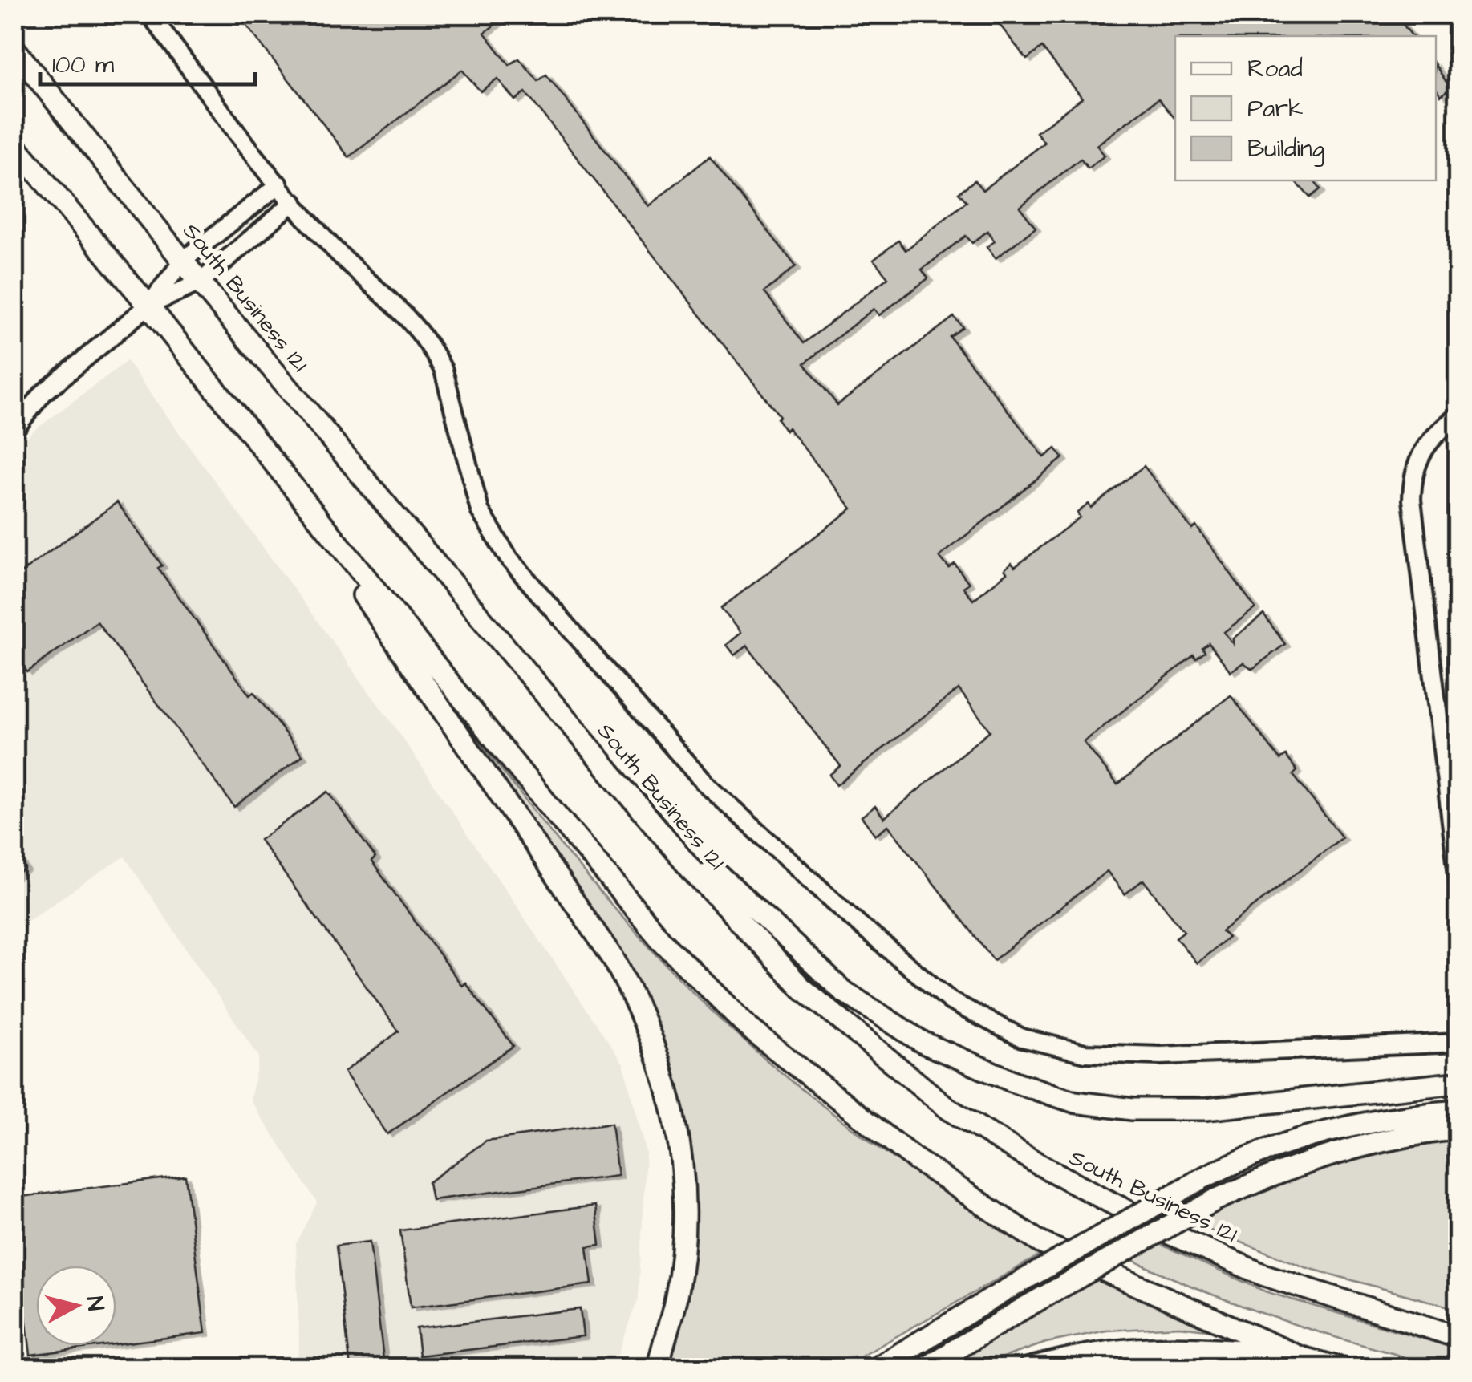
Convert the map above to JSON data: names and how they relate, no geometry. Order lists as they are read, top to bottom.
{
  "streets": {
    "main road": ["South Business 121"]
  },
  "legend": ["Road", "Park", "Building"],
  "scale_bar": "100 m",
  "north": "right"
}
